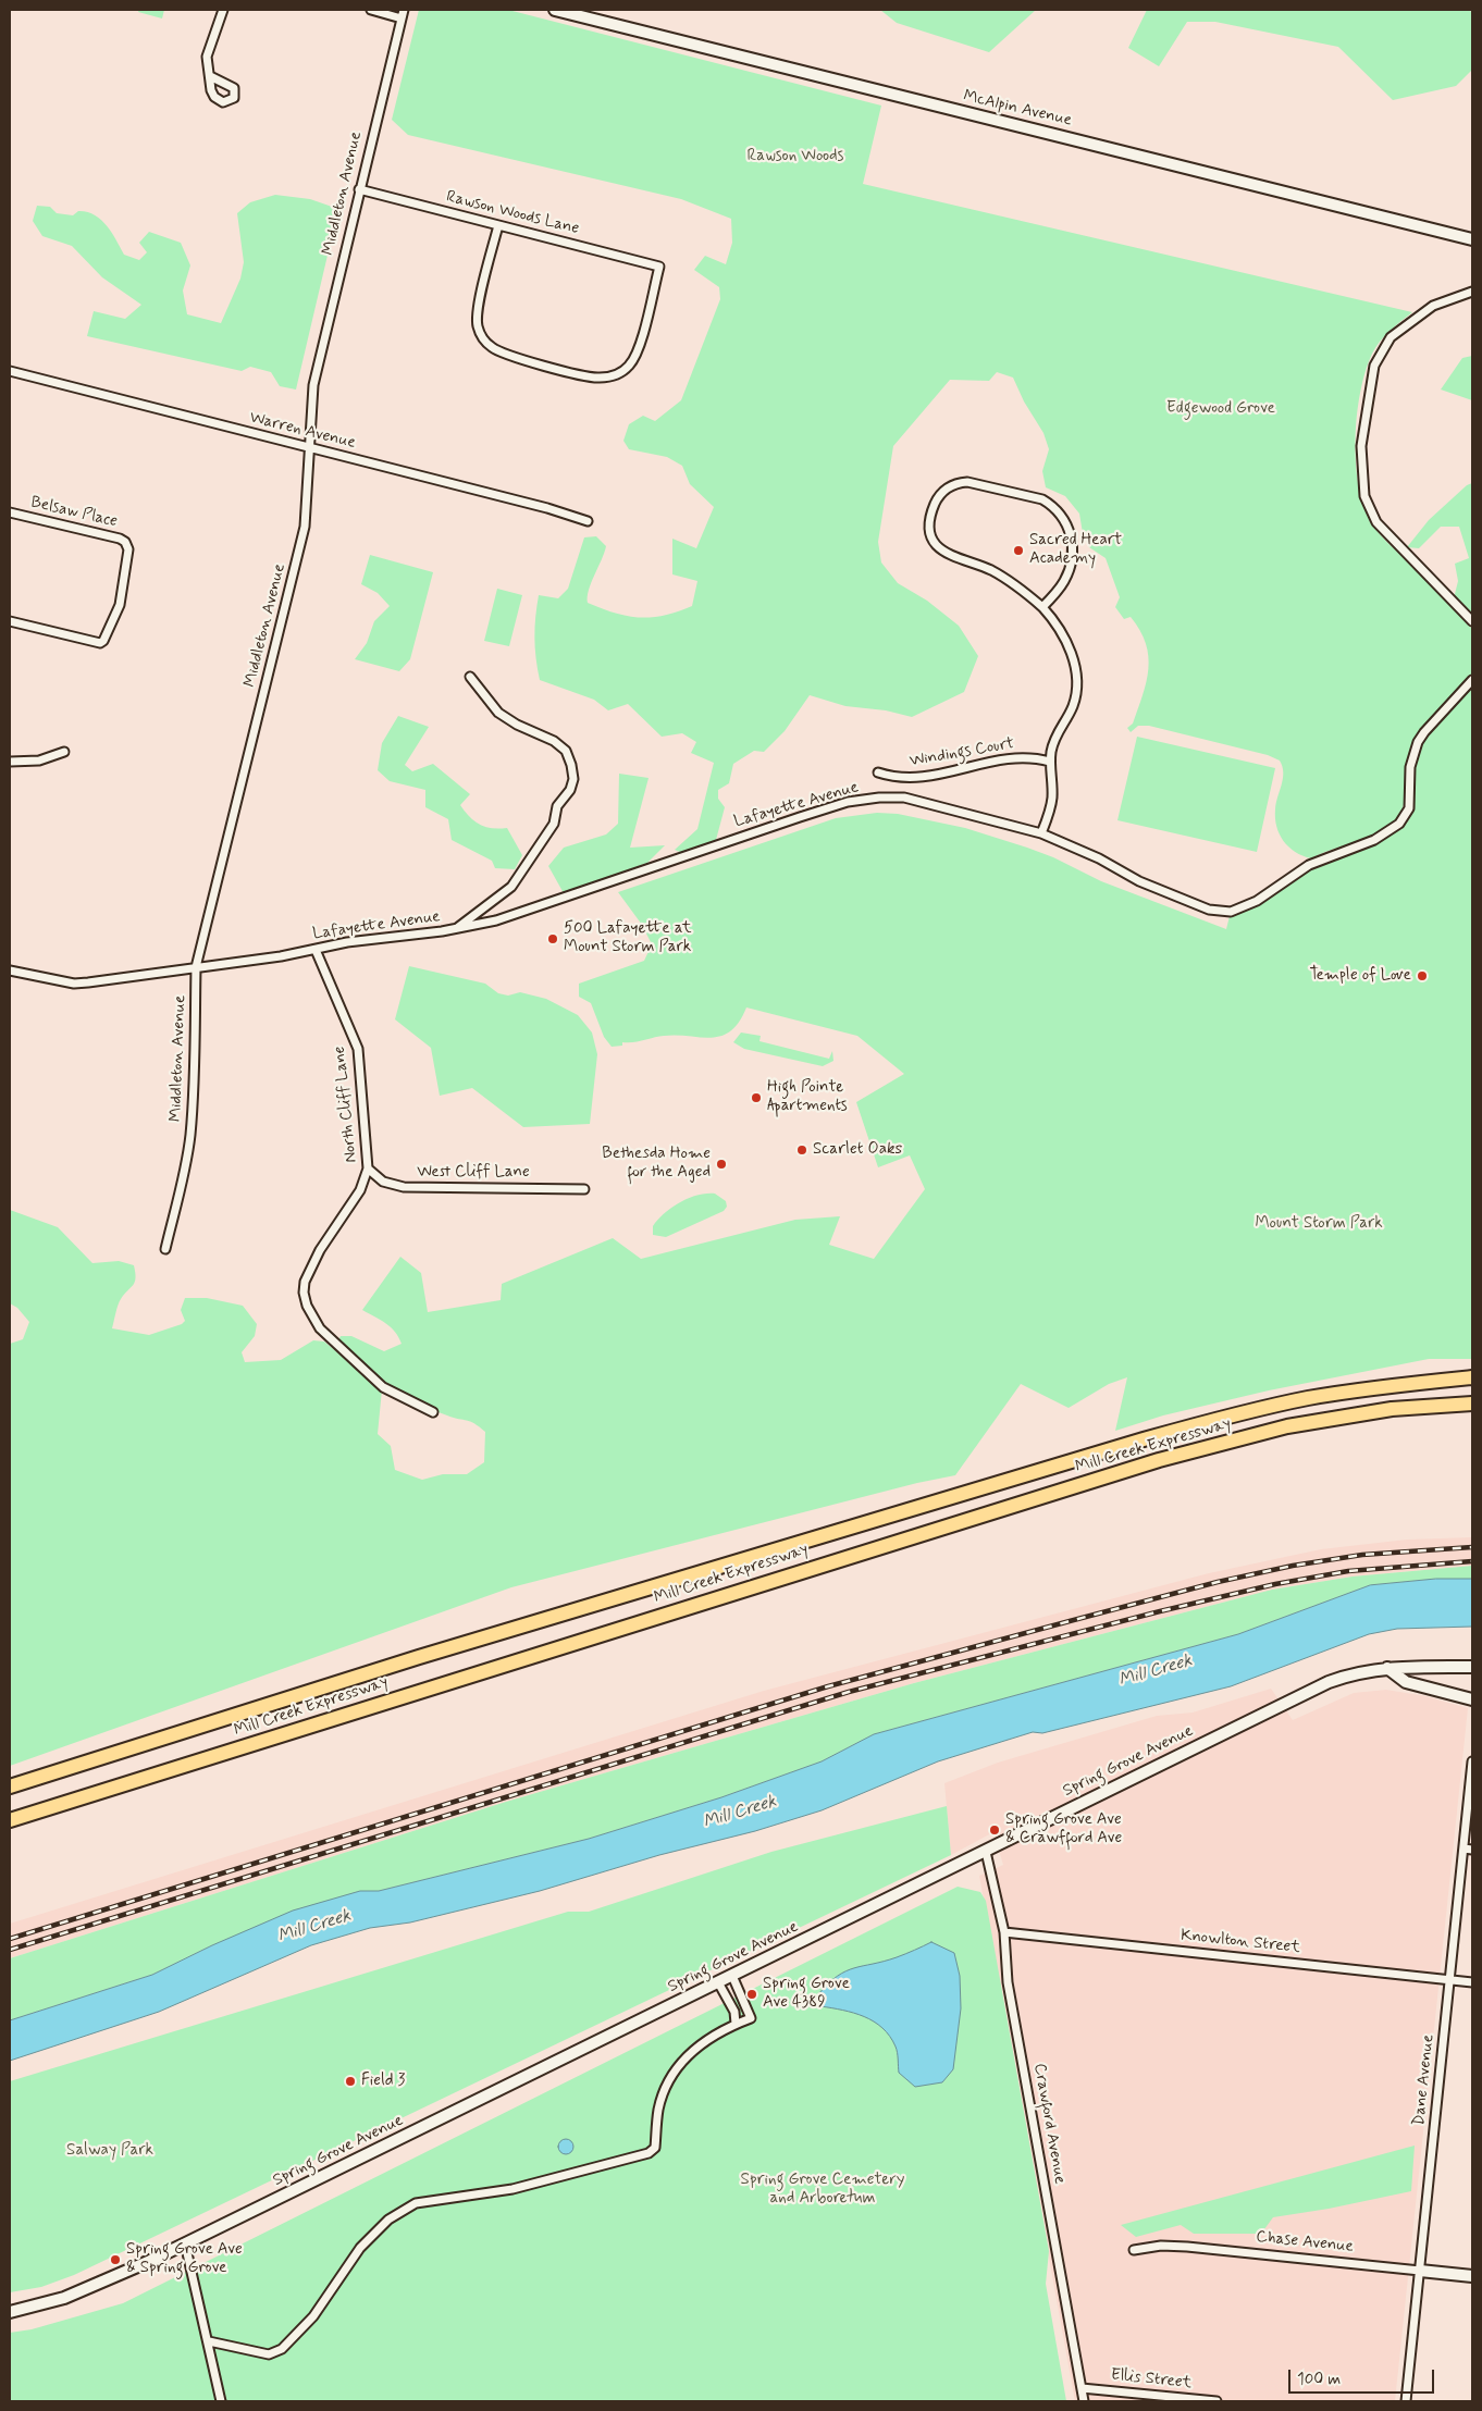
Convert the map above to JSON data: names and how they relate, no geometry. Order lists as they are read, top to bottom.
{
  "streets": {
    "highway": ["Mill Creek Expressway"],
    "main road": ["McAlpin Avenue", "Spring Grove Avenue", "Chase Avenue"],
    "street": [
      "Middleton Avenue",
      "Rawson Woods Lane",
      "Warren Avenue",
      "Belsaw Place",
      "Windings Court",
      "Lafayette Avenue",
      "North Cliff Lane",
      "West Cliff Lane",
      "Knowlton Street",
      "Dane Avenue",
      "Crawford Avenue",
      "Ellis Street"
    ]
  },
  "crossings": [
    ["Middleton Avenue", "Rawson Woods Lane"],
    ["Middleton Avenue", "Warren Avenue"],
    ["Middleton Avenue", "Lafayette Avenue"],
    ["Lafayette Avenue", "North Cliff Lane"],
    ["North Cliff Lane", "West Cliff Lane"],
    ["Spring Grove Avenue", "Crawford Avenue"],
    ["Knowlton Street", "Dane Avenue"],
    ["Knowlton Street", "Crawford Avenue"],
    ["Dane Avenue", "Chase Avenue"],
    ["Crawford Avenue", "Ellis Street"]
  ],
  "water": ["Mill Creek"],
  "parks": [
    "Rawson Woods",
    "Edgewood Grove",
    "Mount Storm Park",
    "Salway Park",
    "Spring Grove Cemetery and Arboretum"
  ],
  "places": [
    "Sacred Heart Academy",
    "500 Lafayette at Mount Storm Park",
    "Temple of Love",
    "High Pointe Apartments",
    "Scarlet Oaks",
    "Bethesda Home for the Aged",
    "Spring Grove Ave & Crawfford Ave",
    "Spring Grove Ave 4389",
    "Field 3",
    "Spring Grove Ave & Spring Grove"
  ],
  "scale_bar": "100 m"
}
